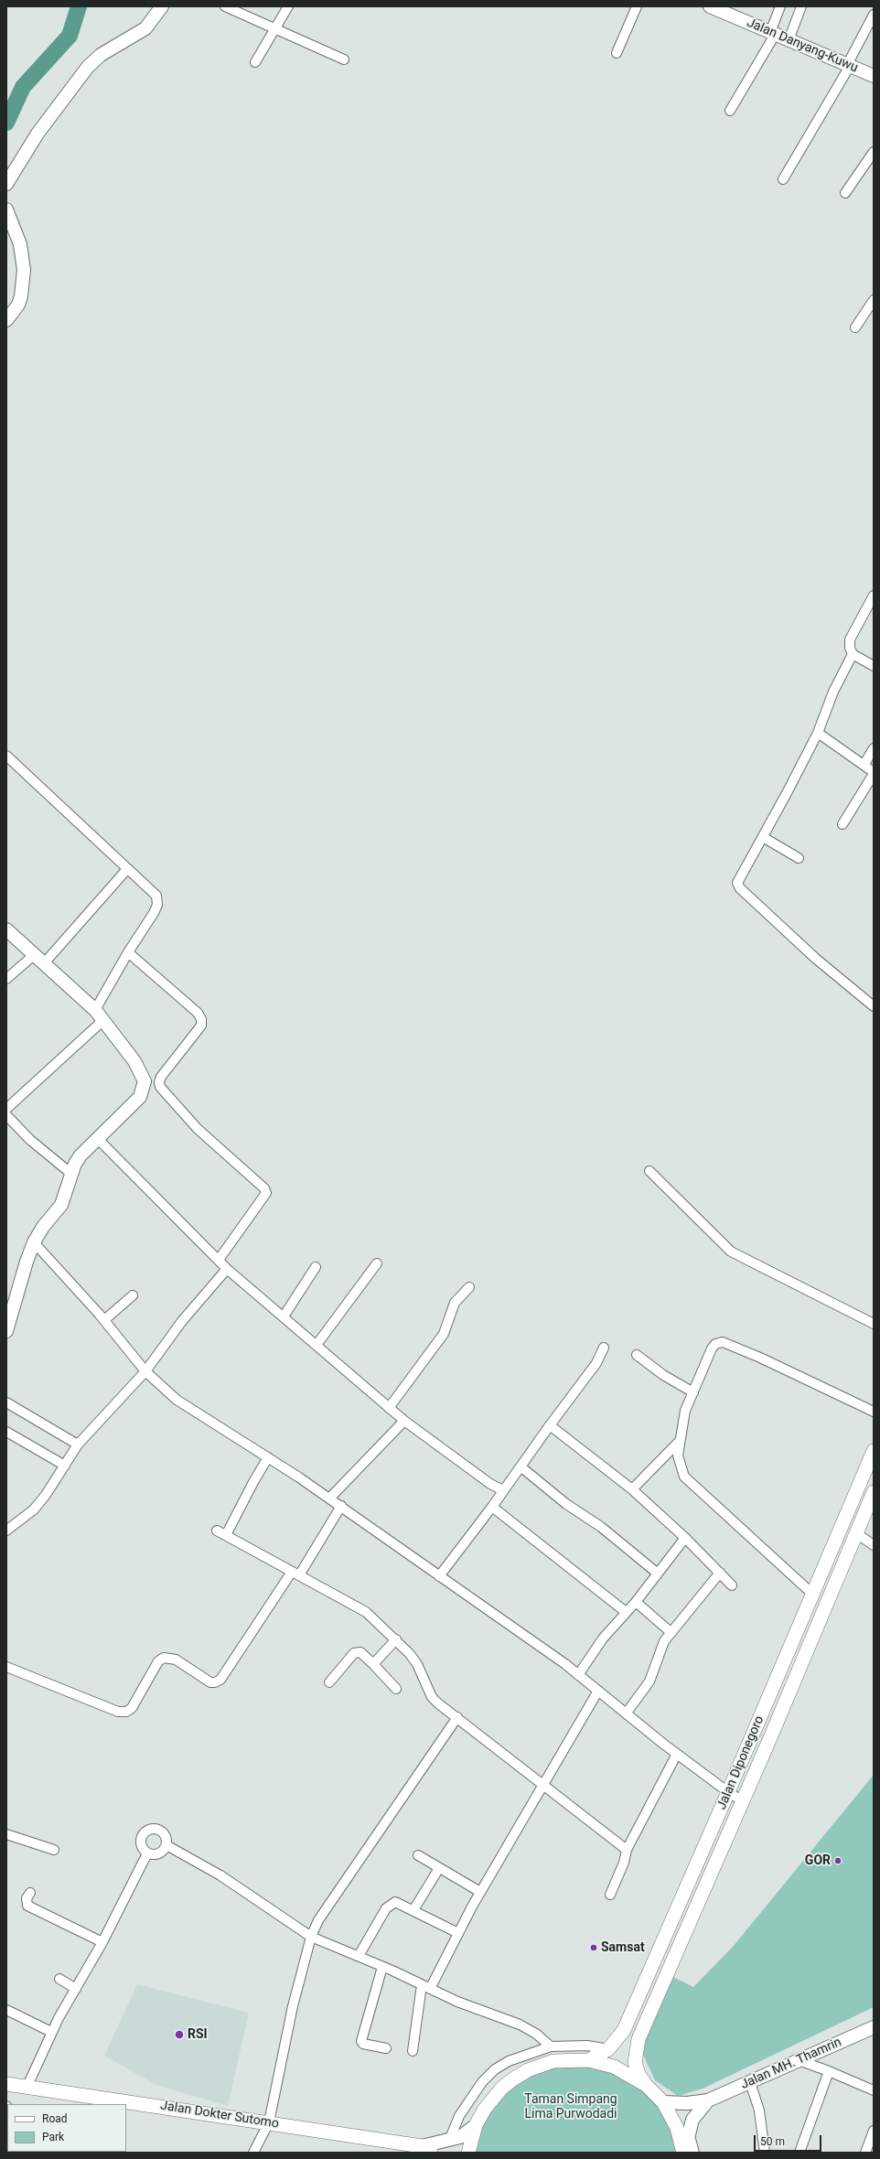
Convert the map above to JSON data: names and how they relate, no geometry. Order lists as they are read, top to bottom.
{
  "streets": {
    "main road": ["Jalan Diponegoro", "Jalan Dokter Sutomo"],
    "street": ["Jalan Danyang-Kuwu", "Jalan MH. Thamrin"]
  },
  "parks": ["Taman Simpang Lima Purwodadi"],
  "places": ["GOR", "Samsat", "RSI"],
  "legend": ["Road", "Park"],
  "scale_bar": "50 m"
}
